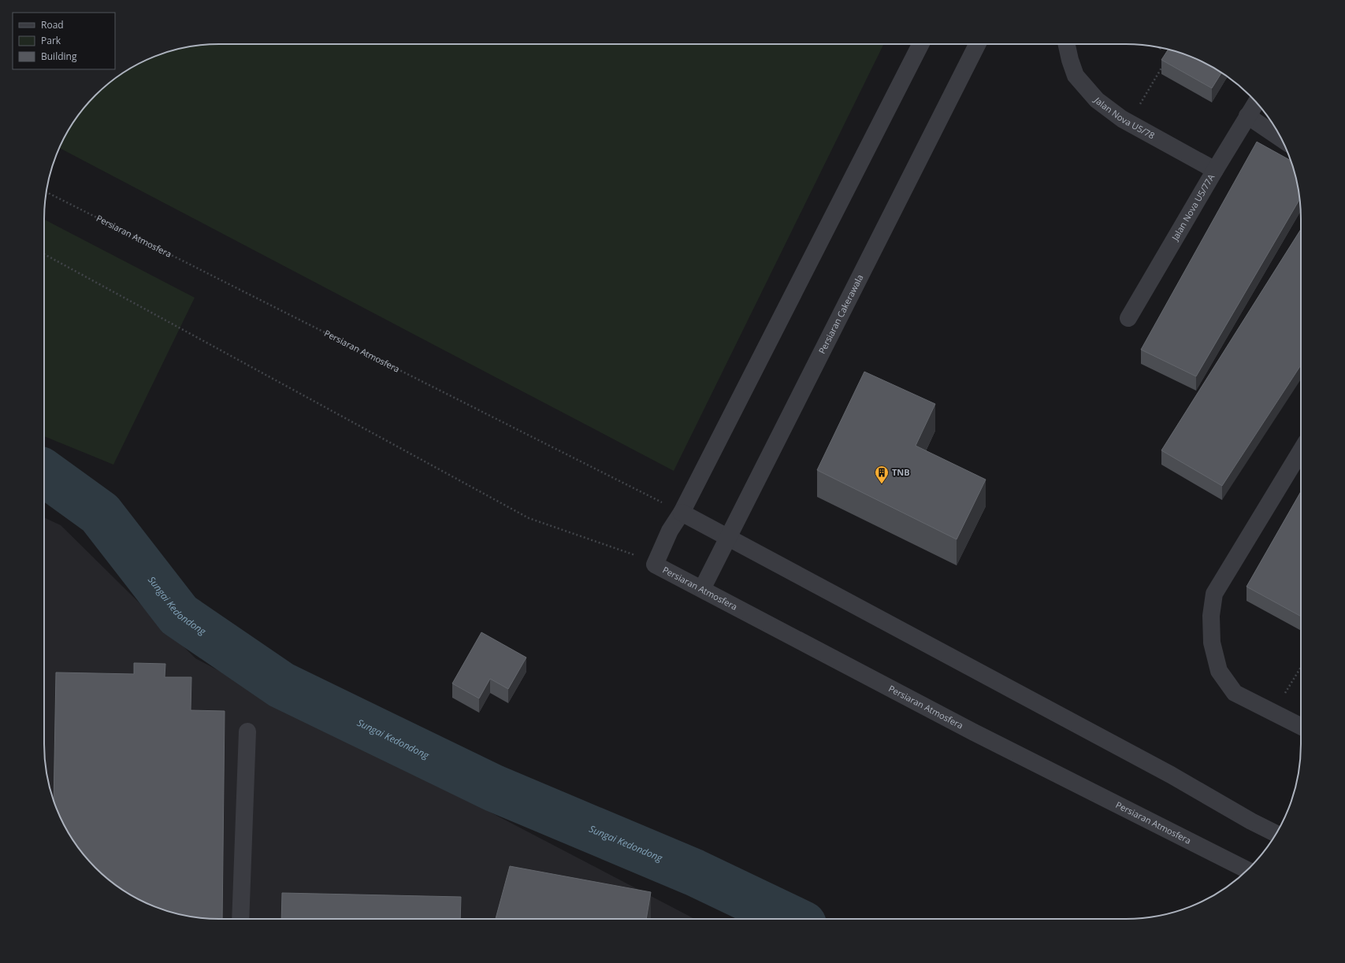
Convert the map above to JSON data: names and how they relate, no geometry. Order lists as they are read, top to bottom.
{
  "streets": {
    "street": [
      "Jalan Nova U5/78",
      "Jalan Nova U5/77A",
      "Persiaran Atmosfera",
      "Persiaran Cakerawala"
    ]
  },
  "crossings": [
    ["Jalan Nova U5/78", "Jalan Nova U5/77A"],
    ["Persiaran Atmosfera", "Persiaran Cakerawala"]
  ],
  "water": ["Sungai Kedondong"],
  "places": {
    "building": ["TNB"]
  },
  "legend": ["Road", "Park", "Building"]
}
